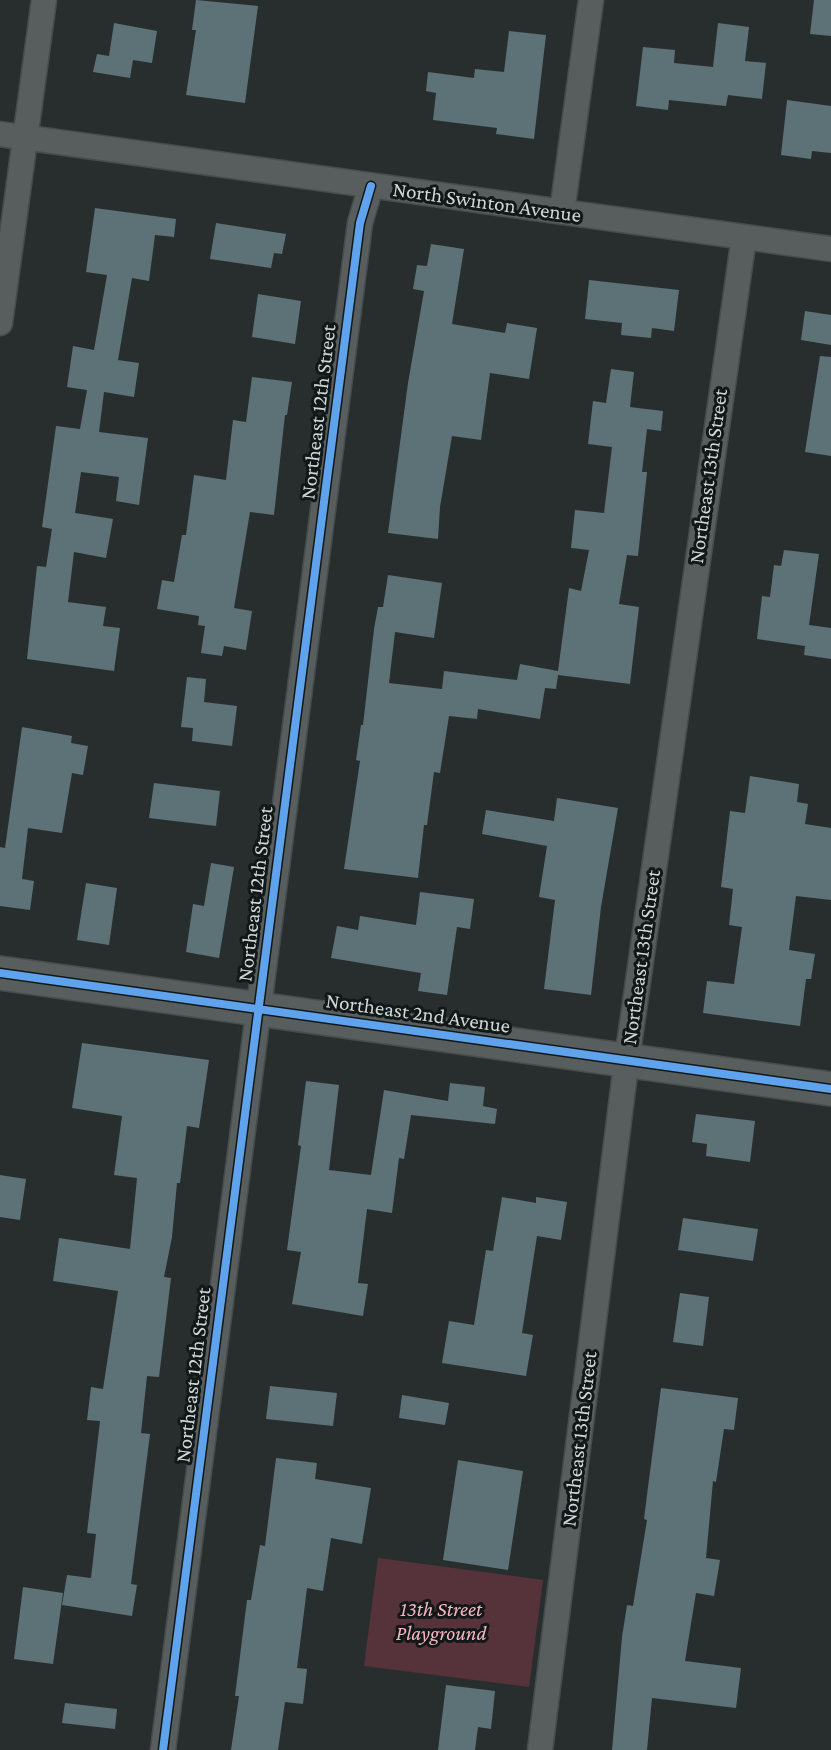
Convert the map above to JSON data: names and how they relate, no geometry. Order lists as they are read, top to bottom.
{
  "streets": {
    "street": [
      "North Swinton Avenue",
      "Northeast 12th Street",
      "Northeast 13th Street",
      "Northeast 2nd Avenue"
    ]
  },
  "crossings": [
    ["North Swinton Avenue", "Northeast 12th Street"],
    ["North Swinton Avenue", "Northeast 13th Street"],
    ["Northeast 12th Street", "Northeast 2nd Avenue"],
    ["Northeast 13th Street", "Northeast 2nd Avenue"]
  ],
  "parks": ["13th Street Playground"]
}
